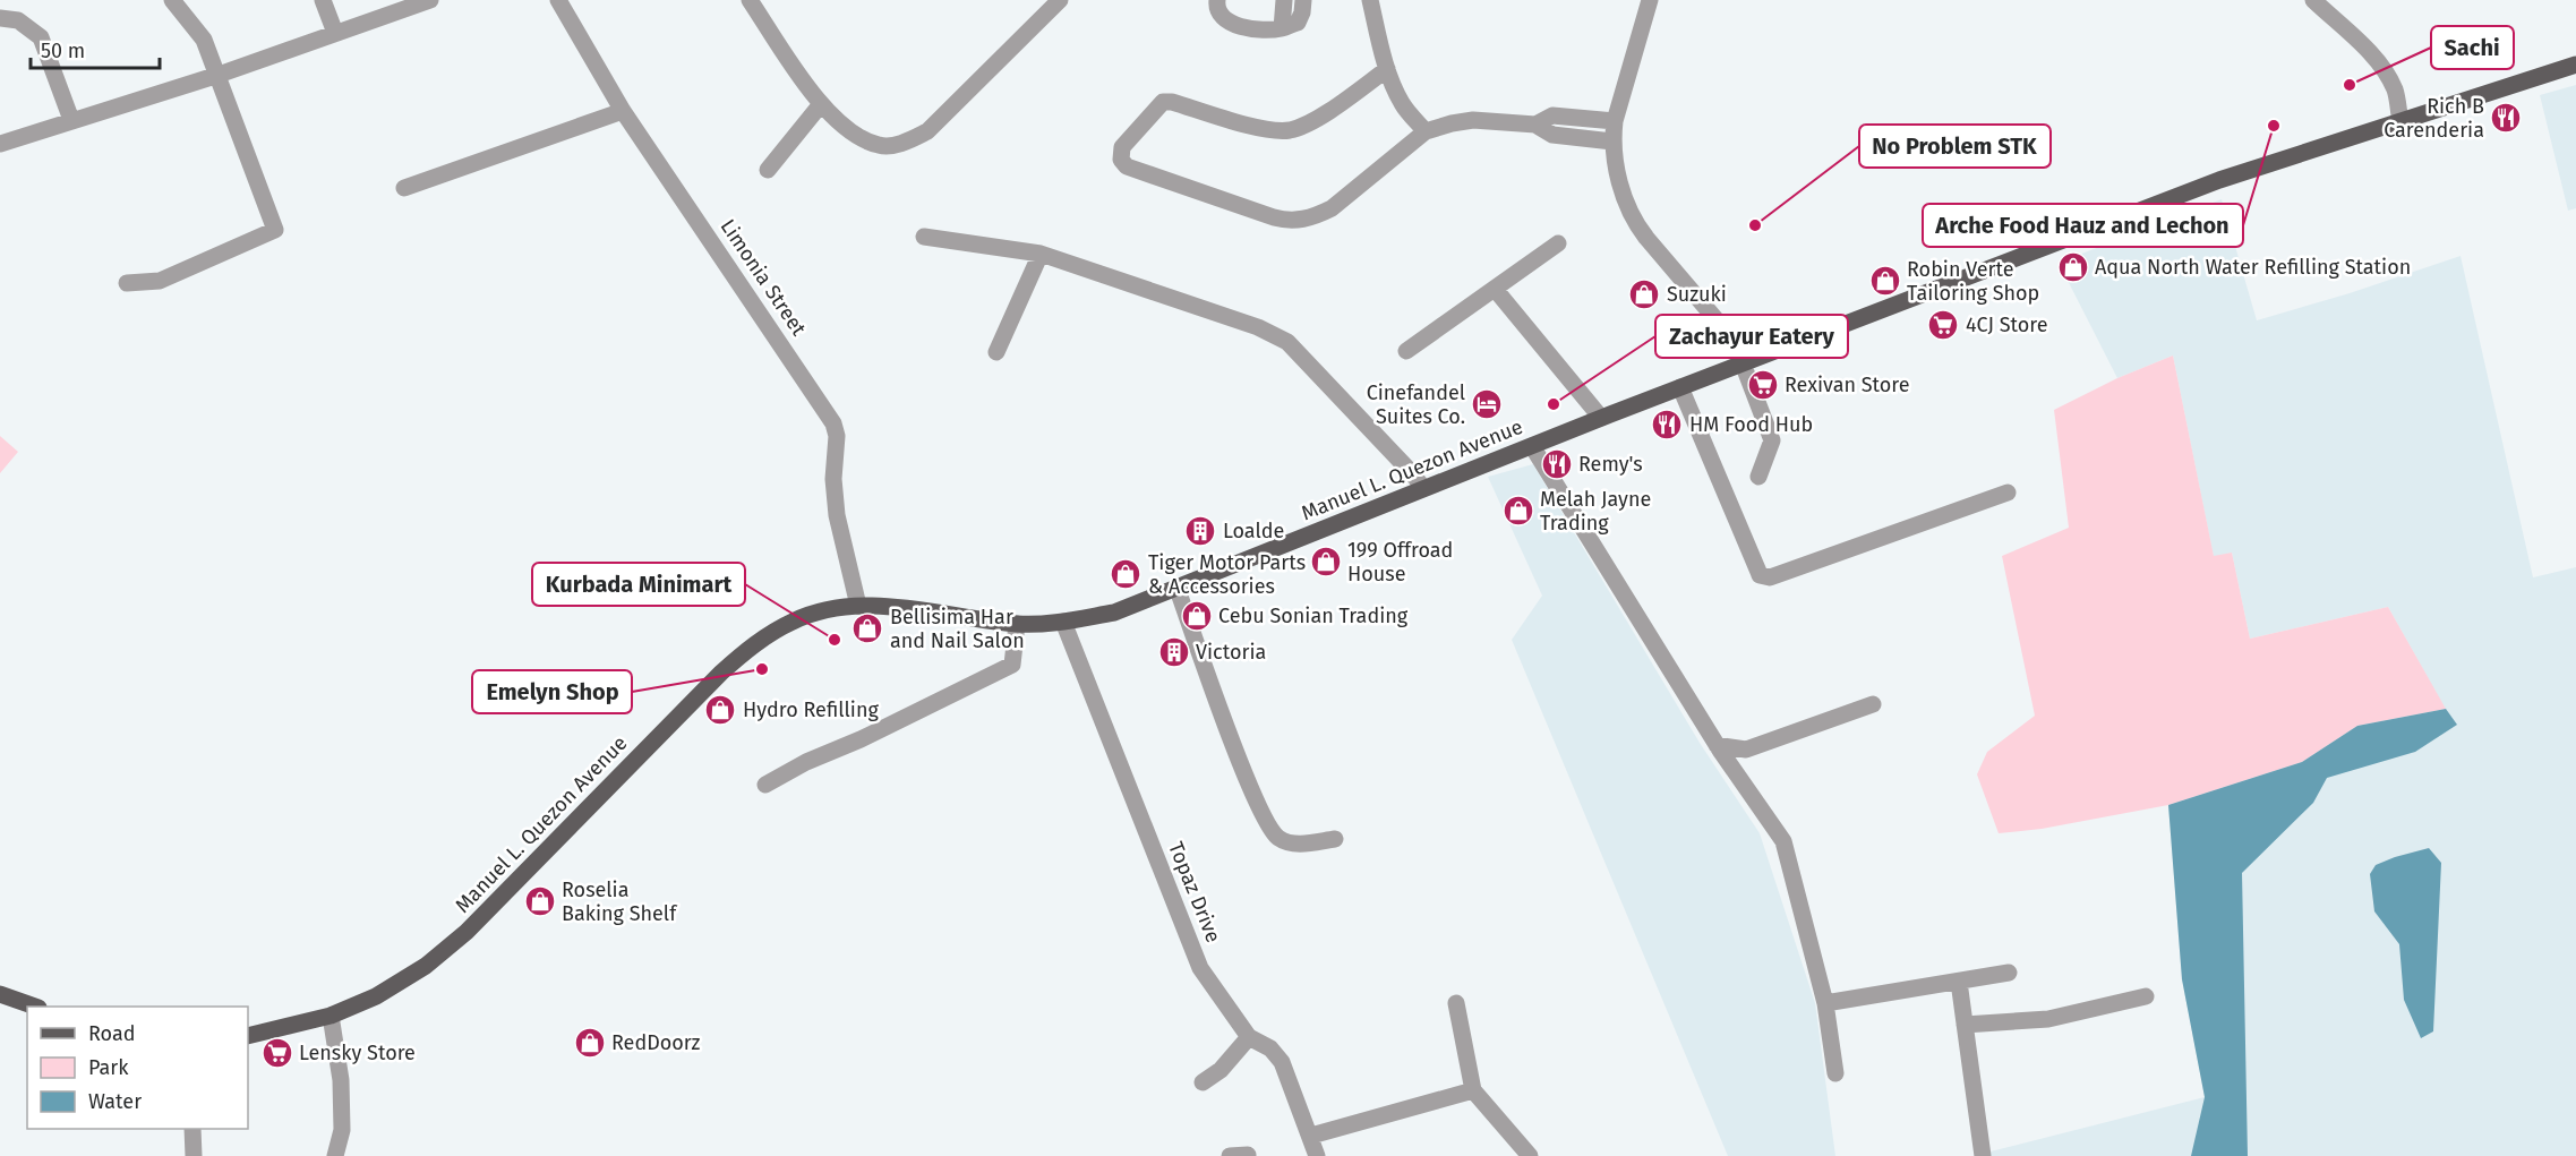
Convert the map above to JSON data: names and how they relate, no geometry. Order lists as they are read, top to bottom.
{
  "streets": {
    "main road": ["Manuel L. Quezon Avenue"],
    "street": ["Limonia Street", "Topaz Drive"]
  },
  "crossings": [
    ["Limonia Street", "Manuel L. Quezon Avenue"],
    ["Manuel L. Quezon Avenue", "Topaz Drive"]
  ],
  "places": {
    "other": [
      "Sachi",
      "Arche Food Hauz and Lechon",
      "No Problem STK",
      "Zachayur Eatery",
      "Kurbada Minimart",
      "Emelyn Shop"
    ],
    "restaurant": ["Rich B Carenderia", "HM Food Hub", "Remy's"],
    "shop": [
      "Aqua North Water Refilling Station",
      "Robin Verte Tailoring Shop",
      "Suzuki",
      "Melah Jayne Trading",
      "199 Offroad House",
      "Tiger Motor Parts & Accessories",
      "Cebu Sonian Trading",
      "Bellisima Har and Nail Salon",
      "Hydro Refilling",
      "Roselia Baking Shelf",
      "RedDoorz"
    ],
    "supermarket": ["4CJ Store", "Rexivan Store", "Lensky Store"],
    "hotel": ["Cinefandel Suites Co."],
    "building": ["Loalde", "Victoria"]
  },
  "legend": ["Road", "Park", "Water"],
  "scale_bar": "50 m"
}
